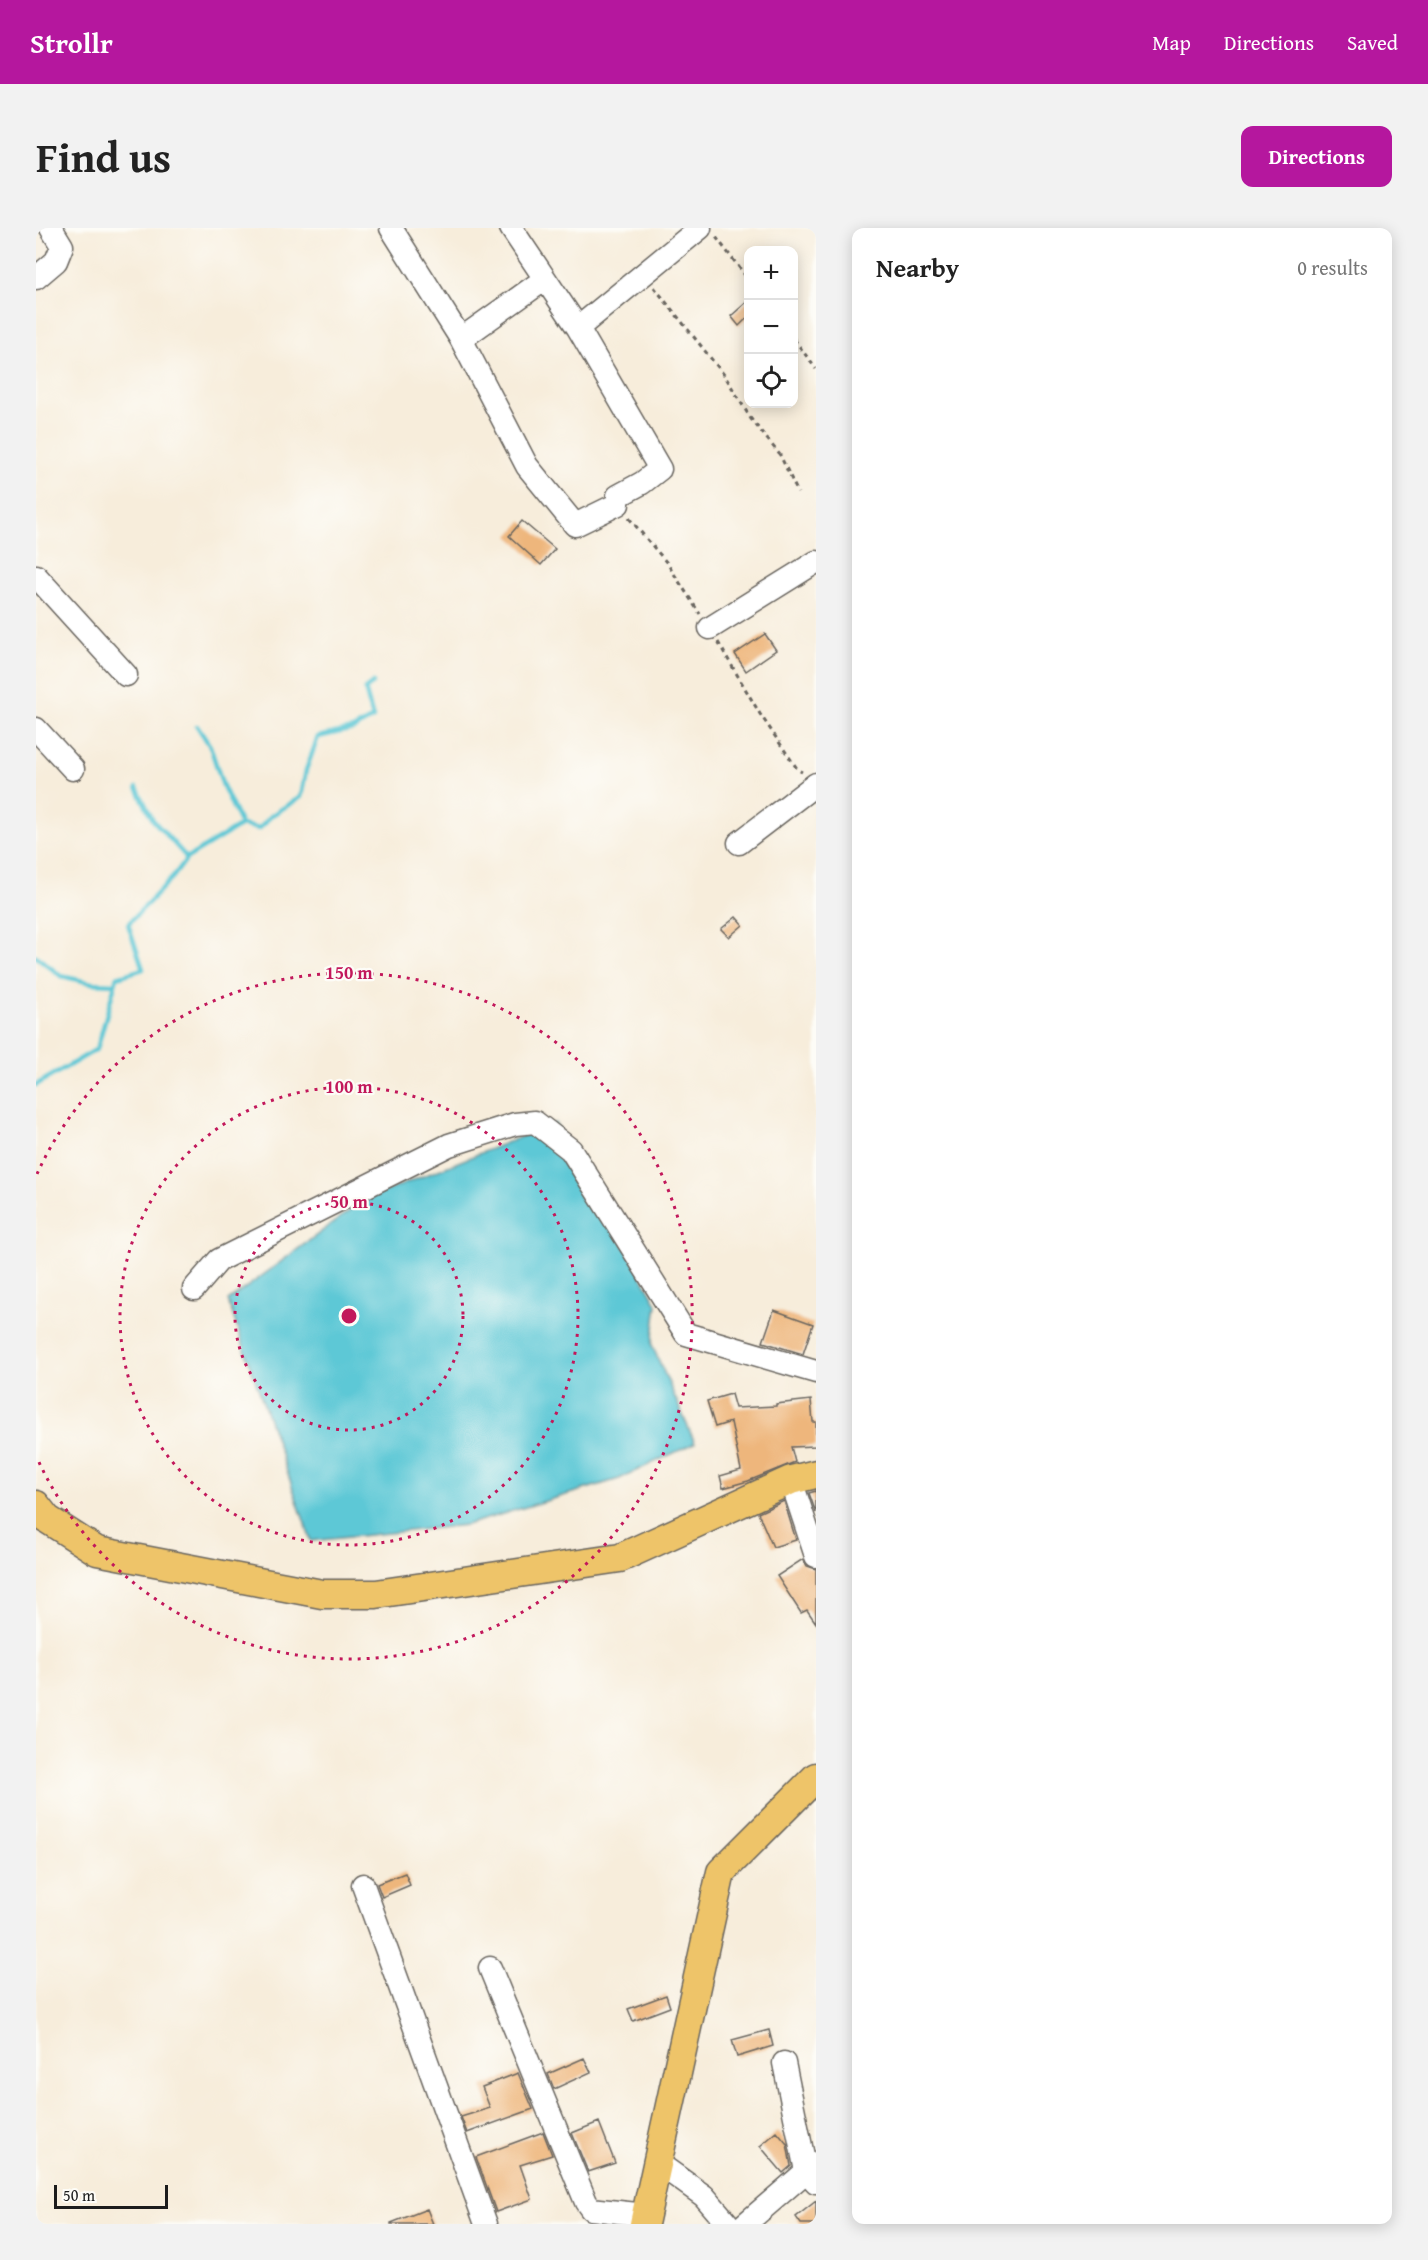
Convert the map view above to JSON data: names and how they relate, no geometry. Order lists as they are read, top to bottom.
{
  "scale_bar": "50 m",
  "page": {
    "header": "Strollr",
    "nav": ["Map", "Directions", "Saved"],
    "title": "Find us",
    "buttons": "Directions",
    "heading": ["Nearby", "0 results"],
    "map_buttons": ["+", "−"],
    "scale": "50 m"
  },
  "rings": ["150 m", "100 m", "50 m"]
}
